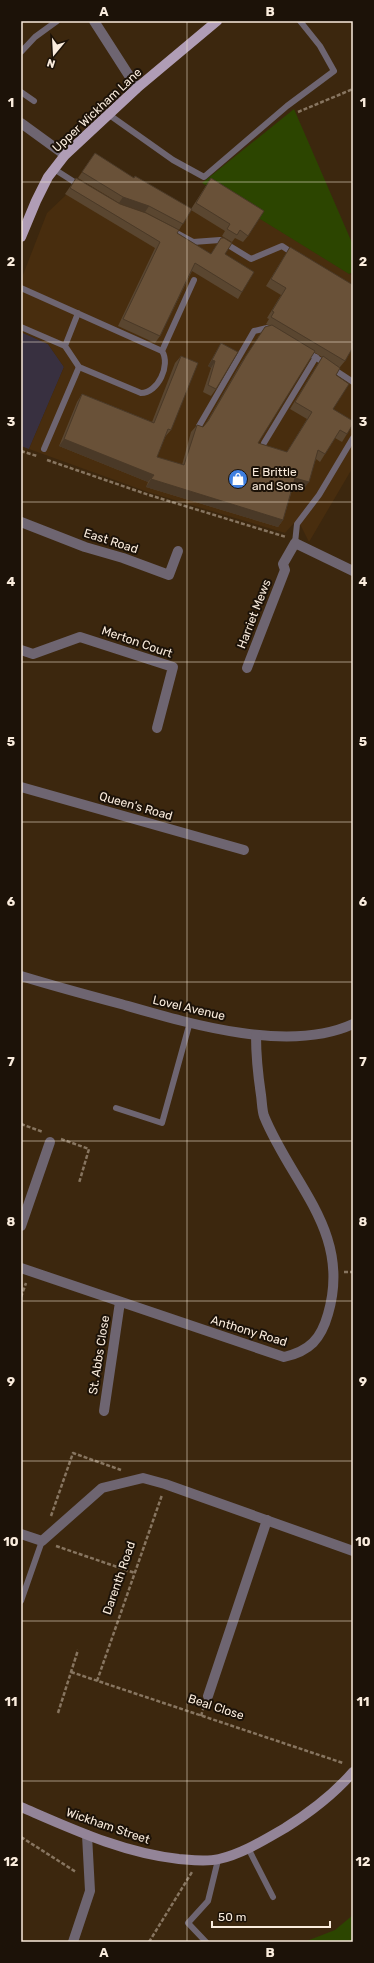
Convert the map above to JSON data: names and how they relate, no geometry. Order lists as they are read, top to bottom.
{
  "streets": {
    "main road": ["Upper Wickham Lane"],
    "street": [
      "East Road",
      "Harriet Mews",
      "Merton Court",
      "Queen's Road",
      "Lovel Avenue",
      "Anthony Road",
      "St. Abbs Close",
      "Beal Close",
      "Wickham Street"
    ],
    "path": ["Darenth Road"]
  },
  "crossings": [
    ["Lovel Avenue", "Anthony Road"],
    ["Anthony Road", "St. Abbs Close"],
    ["Darenth Road", "Beal Close"]
  ],
  "places": {
    "shop": ["E Brittle and Sons"]
  },
  "scale_bar": "50 m",
  "north": "bottom",
  "grid": {
    "columns": ["A", "B"],
    "rows": [
      "1",
      "2",
      "3",
      "4",
      "5",
      "6",
      "7",
      "8",
      "9",
      "10",
      "11",
      "12"
    ]
  }
}
